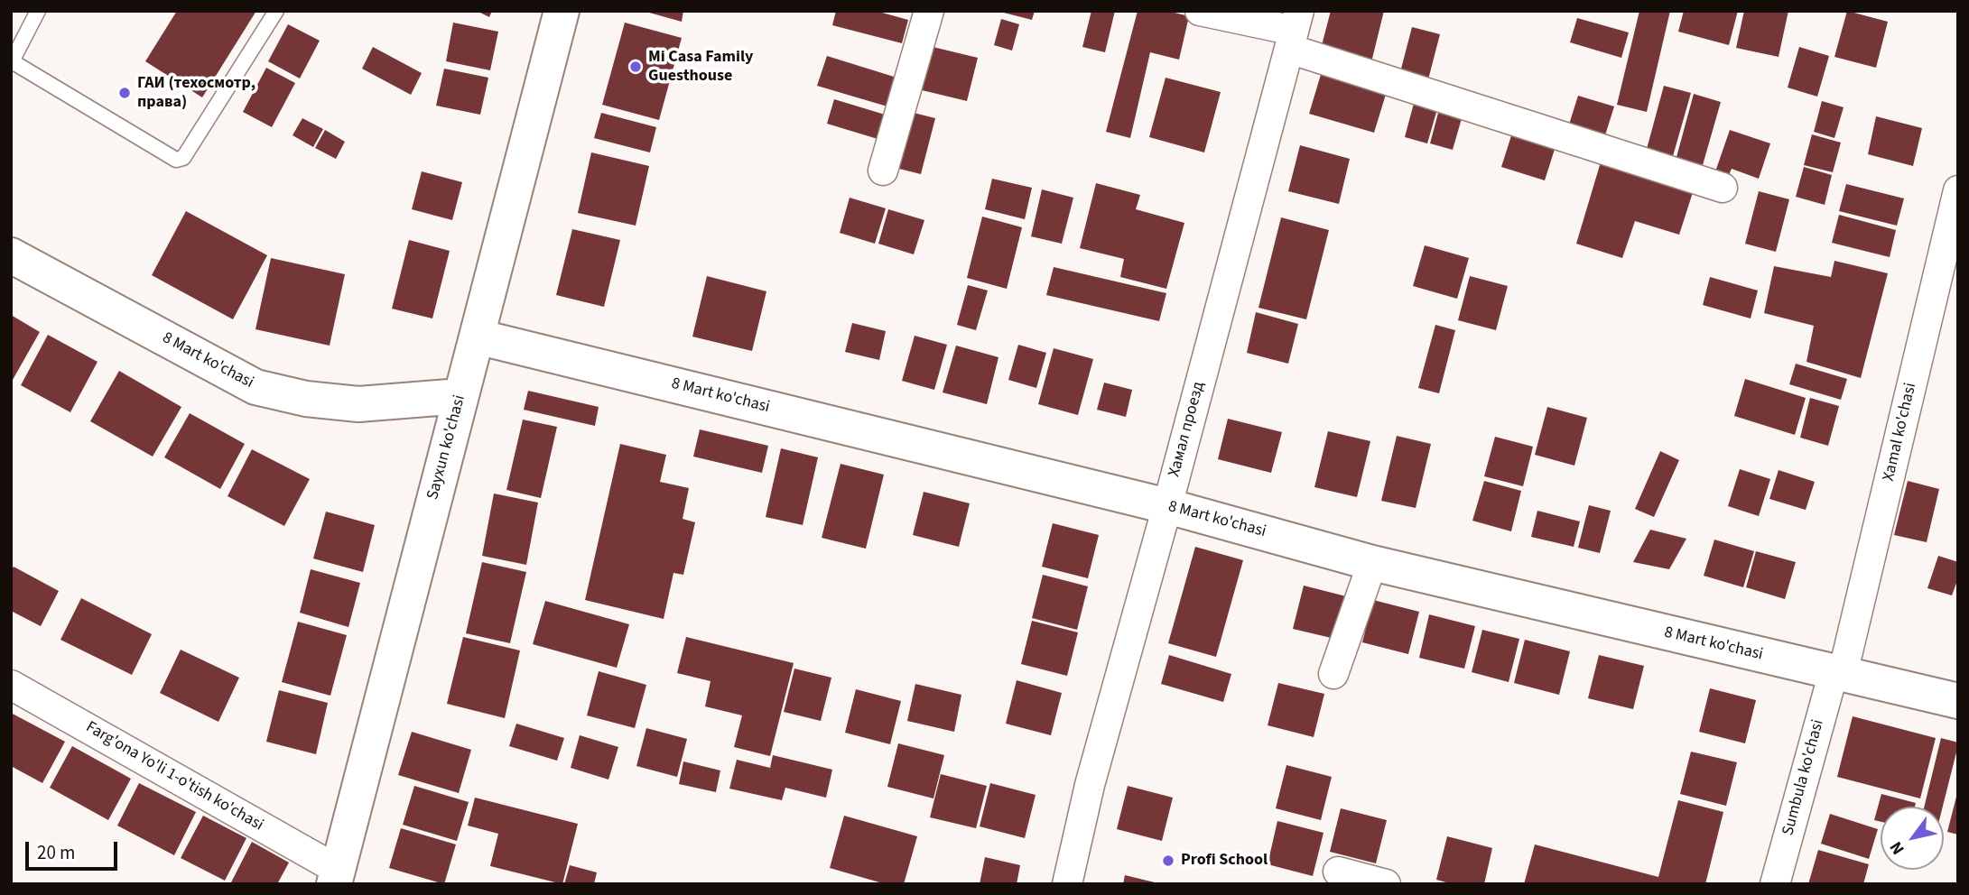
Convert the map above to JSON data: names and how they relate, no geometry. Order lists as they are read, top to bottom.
{
  "streets": {
    "street": [
      "8 Mart ko'chasi",
      "Хамал проезд",
      "Xamal ko'chasi",
      "Sayxun ko'chasi",
      "Farg'ona Yo'li 1-o'tish ko'chasi",
      "Sumbula ko'chasi"
    ]
  },
  "crossings": [
    ["8 Mart ko'chasi", "Хамал проезд"],
    ["8 Mart ko'chasi", "Xamal ko'chasi"],
    ["8 Mart ko'chasi", "Sayxun ko'chasi"],
    ["8 Mart ko'chasi", "Sumbula ko'chasi"],
    ["Xamal ko'chasi", "Sumbula ko'chasi"],
    ["Sayxun ko'chasi", "Farg'ona Yo'li 1-o'tish ko'chasi"]
  ],
  "places": ["Mi Casa Family Guesthouse", "ГАИ (техосмотр, права)", "Profi School"],
  "scale_bar": "20 m",
  "north": "bottom left"
}
